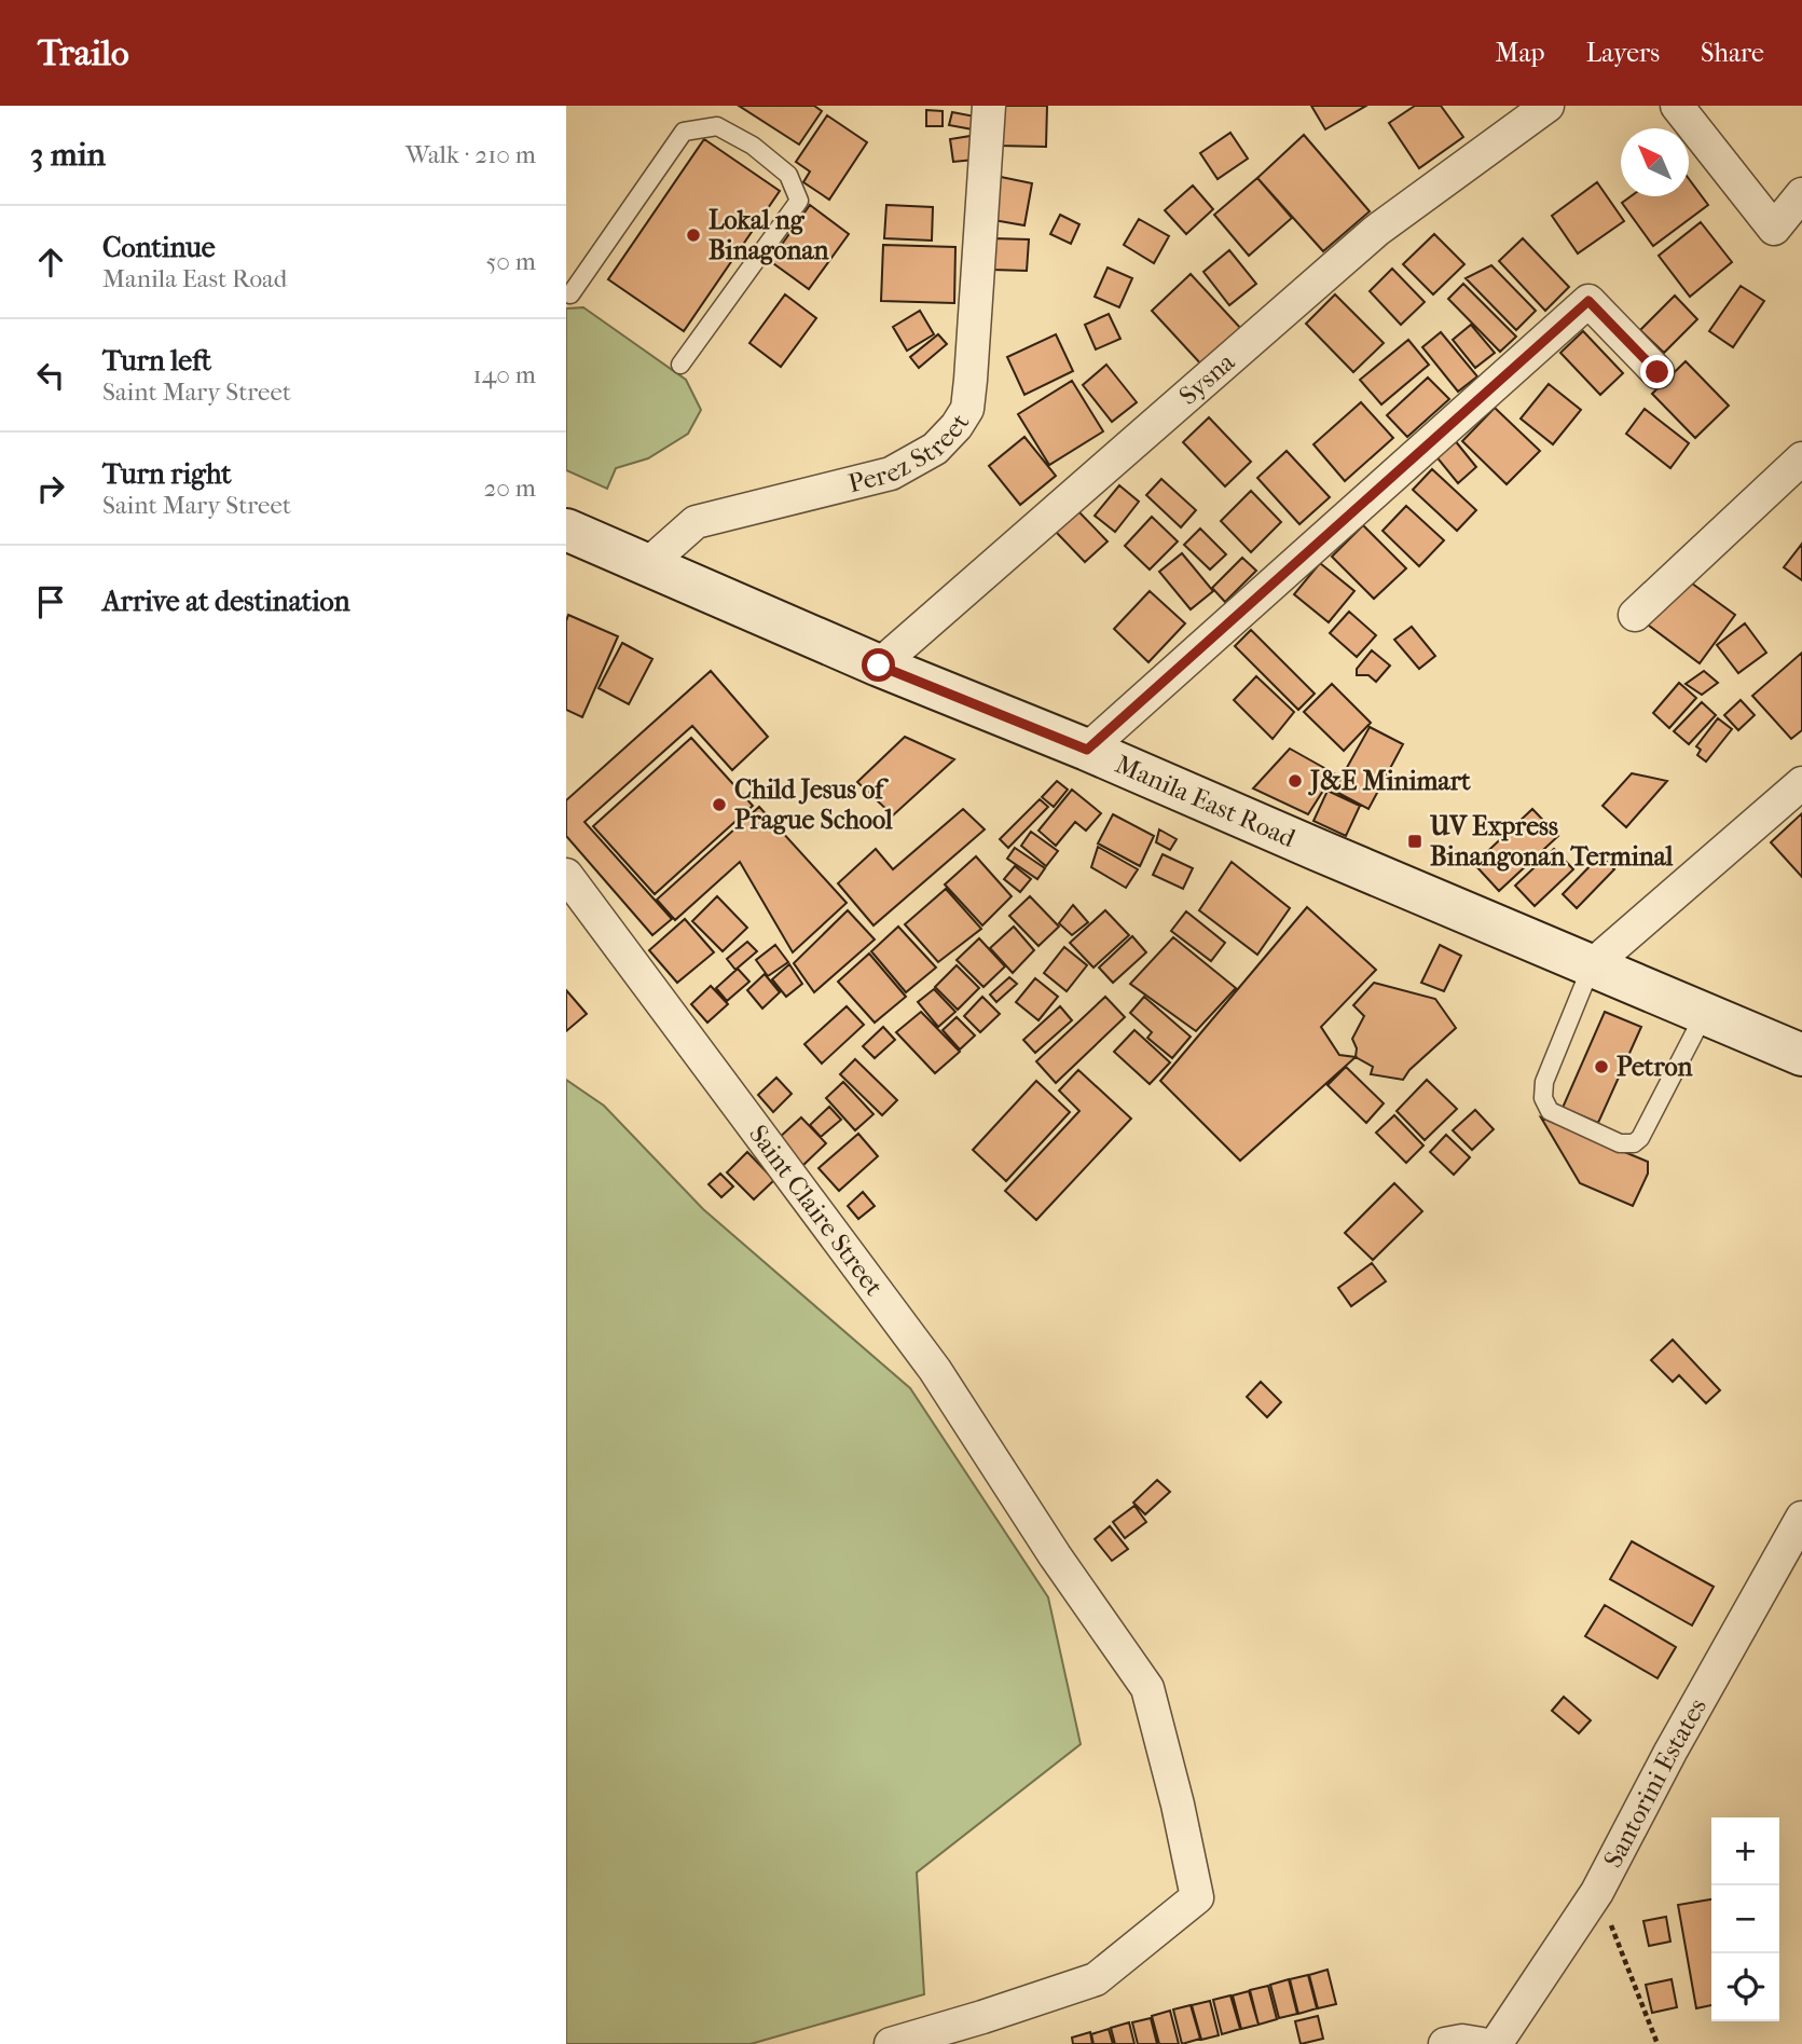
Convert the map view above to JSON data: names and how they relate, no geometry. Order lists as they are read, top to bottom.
{
  "streets": {
    "main road": ["Manila East Road"],
    "street": [
      "Sysna",
      "Perez Street",
      "Saint Claire Street",
      "Santorini Estates"
    ]
  },
  "crossings": [
    ["Sysna", "Manila East Road"],
    ["Perez Street", "Manila East Road"]
  ],
  "places": {
    "other": [
      "Lokal ng Binagonan",
      "J&E Minimart",
      "Child Jesus of Prague School",
      "Petron"
    ],
    "transit": ["UV Express Binangonan Terminal"]
  },
  "north": "top left",
  "page": {
    "header": "Trailo",
    "nav": ["Map", "Layers", "Share"],
    "heading": ["3 min", "Walk · 210 m"],
    "list": [
      ["Continue", "Manila East Road", "50 m"],
      ["Turn left", "Saint Mary Street", "140 m"],
      ["Turn right", "Saint Mary Street", "20 m"],
      "Arrive at destination"
    ],
    "map_buttons": ["+", "−"]
  }
}
